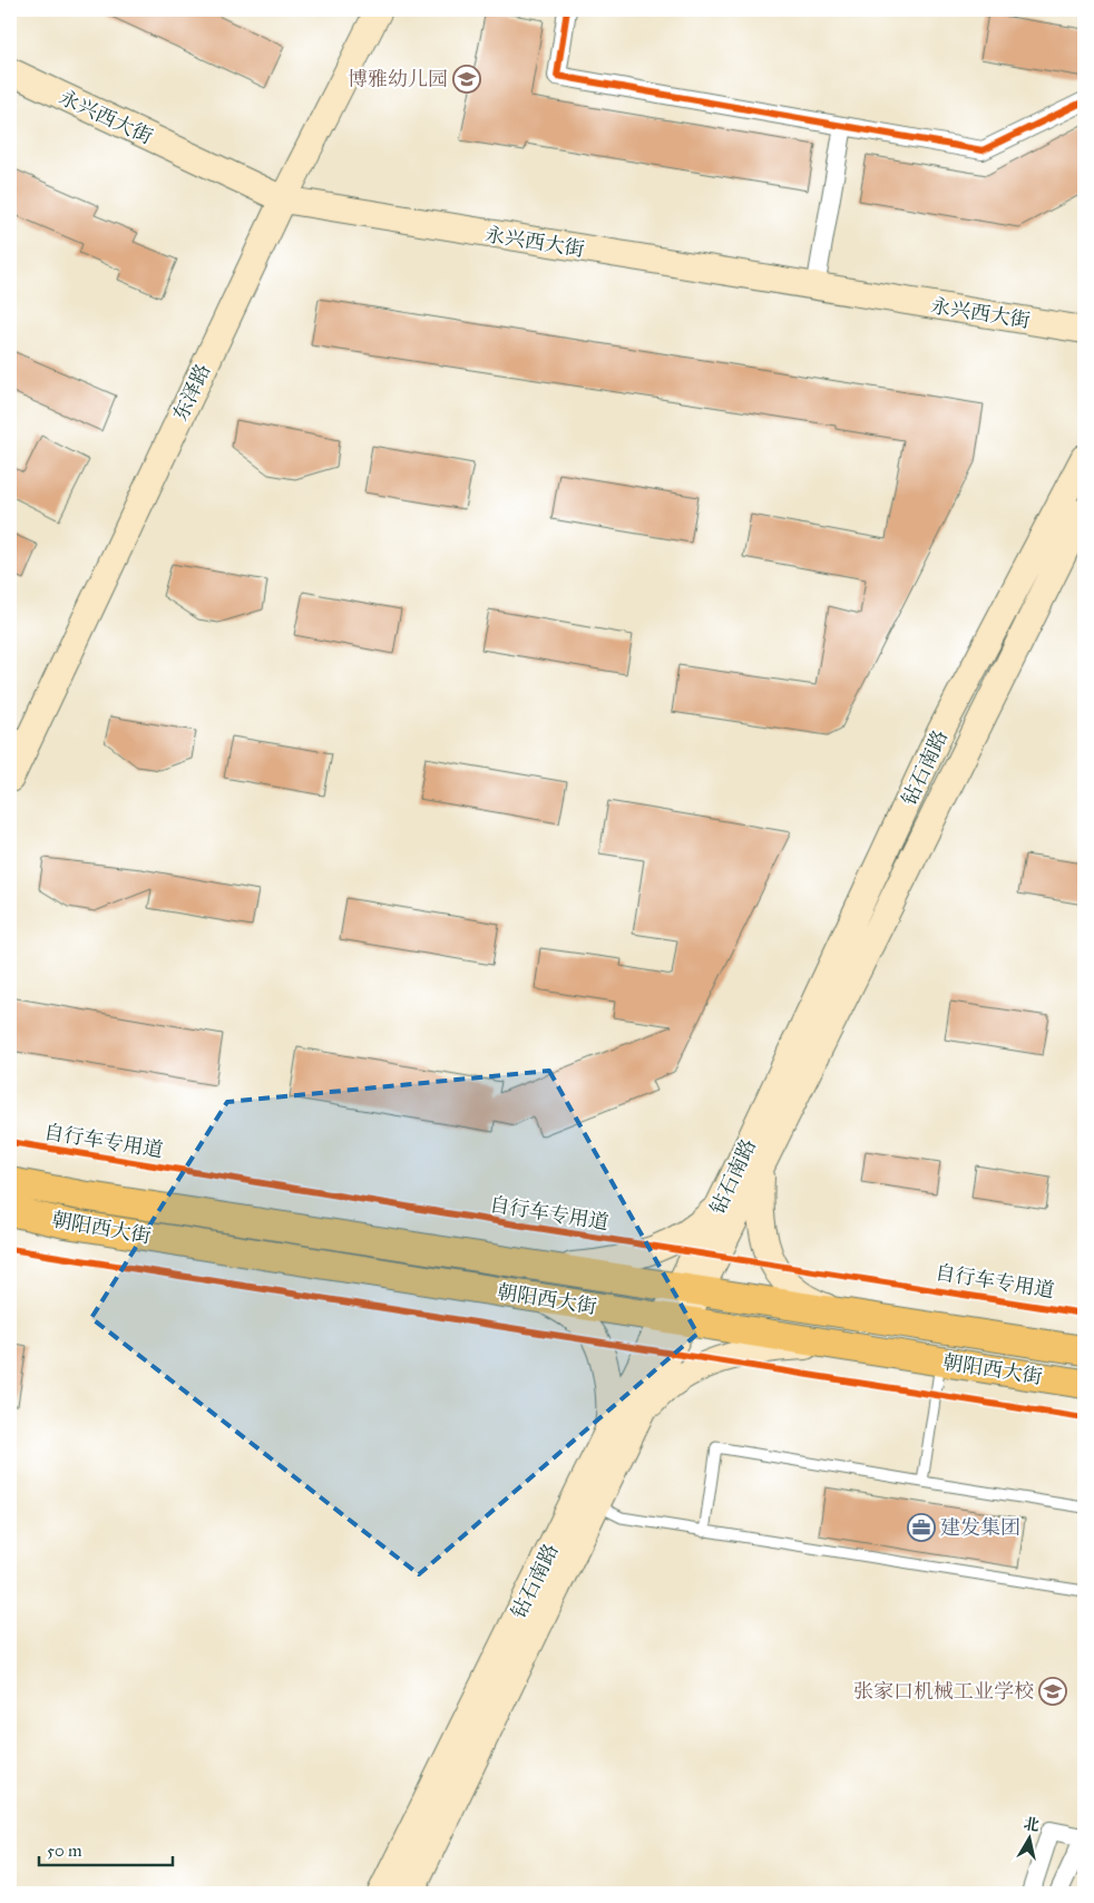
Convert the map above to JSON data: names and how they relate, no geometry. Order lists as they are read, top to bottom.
{
  "streets": {
    "main road": [
      "永兴西大街",
      "东泽路",
      "钻石南路",
      "朝阳西大街"
    ],
    "cycle path": ["自行车专用道"]
  },
  "crossings": [
    ["永兴西大街", "东泽路"],
    ["钻石南路", "朝阳西大街"]
  ],
  "places": {
    "school or university": ["博雅幼儿园", "张家口机械工业学校"],
    "office": ["建发集团"]
  },
  "scale_bar": "50 m",
  "north": "top"
}
